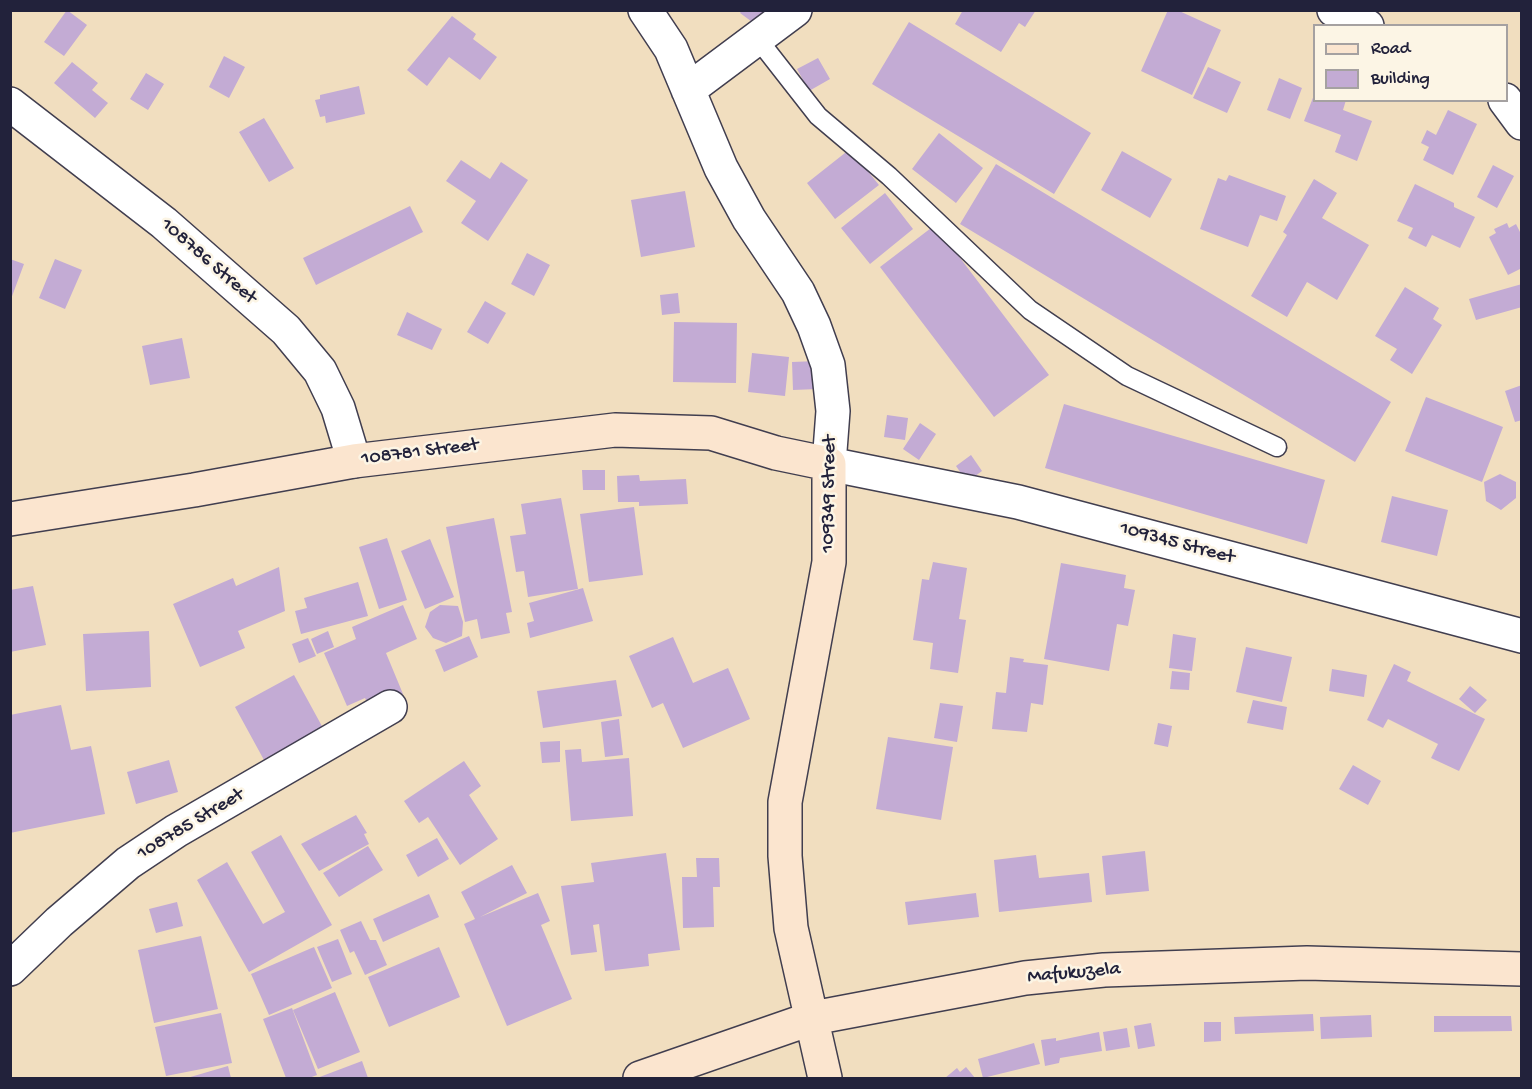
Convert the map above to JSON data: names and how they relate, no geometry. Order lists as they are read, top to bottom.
{
  "streets": {
    "street": [
      "108786 Street",
      "108781 Street",
      "109349 Street",
      "109345 Street",
      "108785 Street",
      "Mafukuzela"
    ]
  },
  "crossings": [
    ["108786 Street", "108781 Street"],
    ["108781 Street", "109349 Street"],
    ["108781 Street", "109345 Street"],
    ["109349 Street", "109345 Street"],
    ["109349 Street", "Mafukuzela"]
  ],
  "legend": ["Road", "Building"]
}
